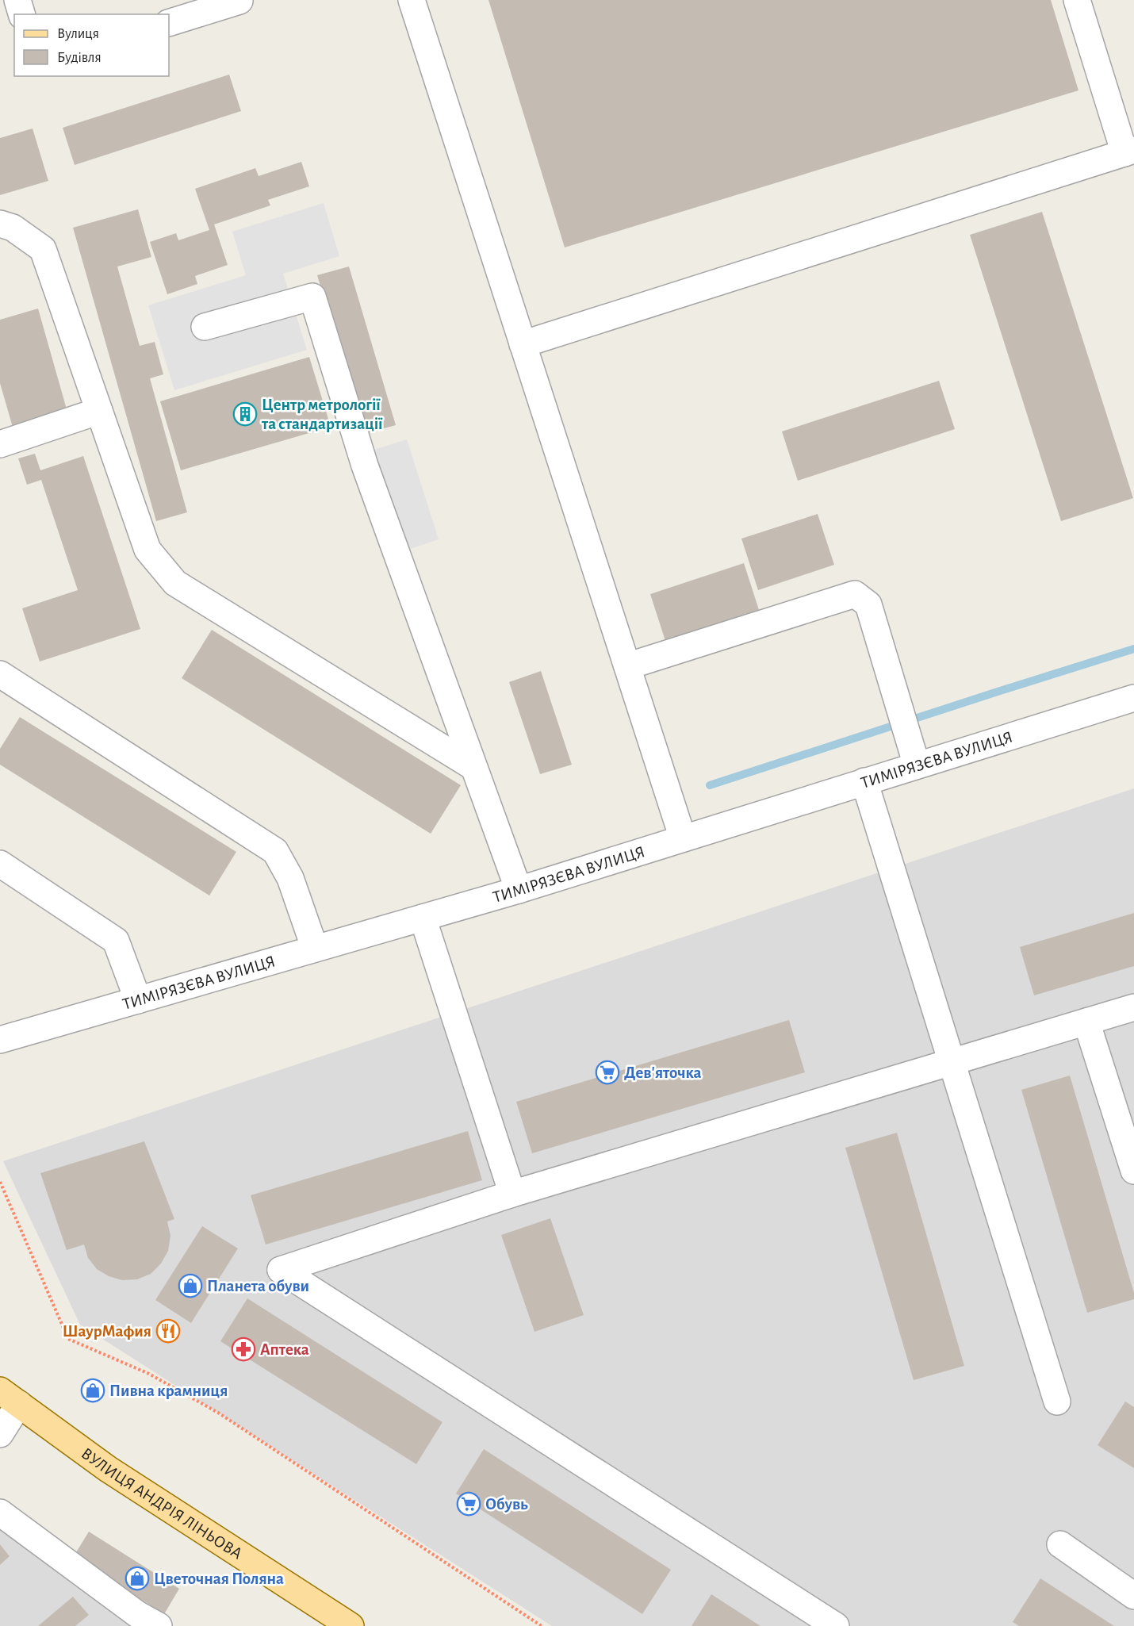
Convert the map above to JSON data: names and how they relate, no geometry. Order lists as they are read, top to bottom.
{
  "streets": {
    "main road": ["ВУЛИЦЯ АНДРІЯ ЛІНЬОВА"],
    "street": ["ТИМІРЯЗЄВА ВУЛИЦЯ"]
  },
  "places": {
    "building": ["Центр метрології та стандартизації"],
    "supermarket": ["Дев'яточка", "Обувь"],
    "shop": ["Планета обуви", "Пивна крамниця", "Цветочная Поляна"],
    "restaurant": ["ШаурМафия"],
    "pharmacy": ["Аптека"]
  },
  "legend": ["Вулиця", "Будівля"]
}
